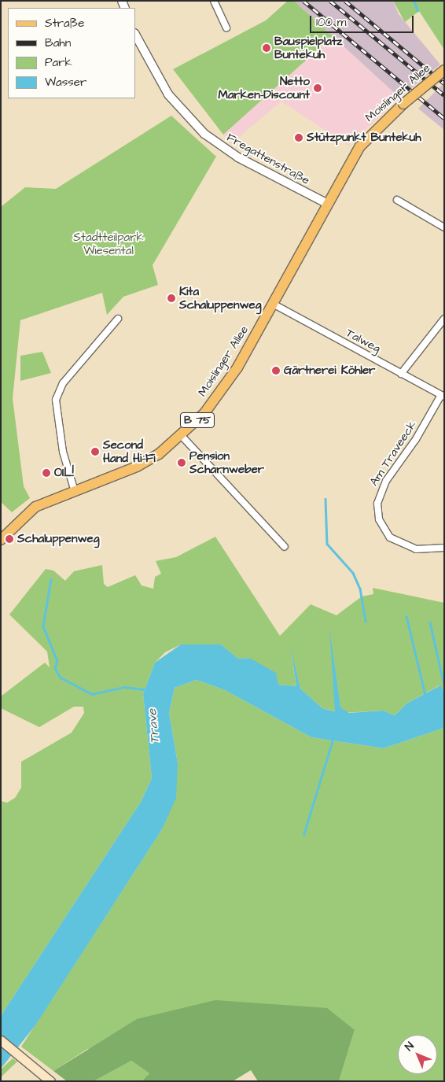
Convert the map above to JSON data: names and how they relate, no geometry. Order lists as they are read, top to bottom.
{
  "streets": {
    "main road": ["Moislinger Allee", "B 75"],
    "street": ["Fregattenstraße", "Talweg", "Am Traveeck"]
  },
  "crossings": [
    ["Moislinger Allee", "Fregattenstraße"],
    ["Moislinger Allee", "Talweg"],
    ["Talweg", "Am Traveeck"]
  ],
  "water": ["Trave"],
  "parks": ["Stadtteilpark Wiesental"],
  "places": [
    "Bauspielplatz Buntekuh",
    "Netto Marken-Discount",
    "Stützpunkt Buntekuh",
    "Kita Schaluppenweg",
    "Gärtnerei Köhler",
    "Second Hand Hi-Fi",
    "Pension Scharnweber",
    "OIL!",
    "Schaluppenweg"
  ],
  "legend": [
    "Straße",
    "Bahn",
    "Park",
    "Wasser"
  ],
  "scale_bar": "100 m",
  "north": "top left"
}
